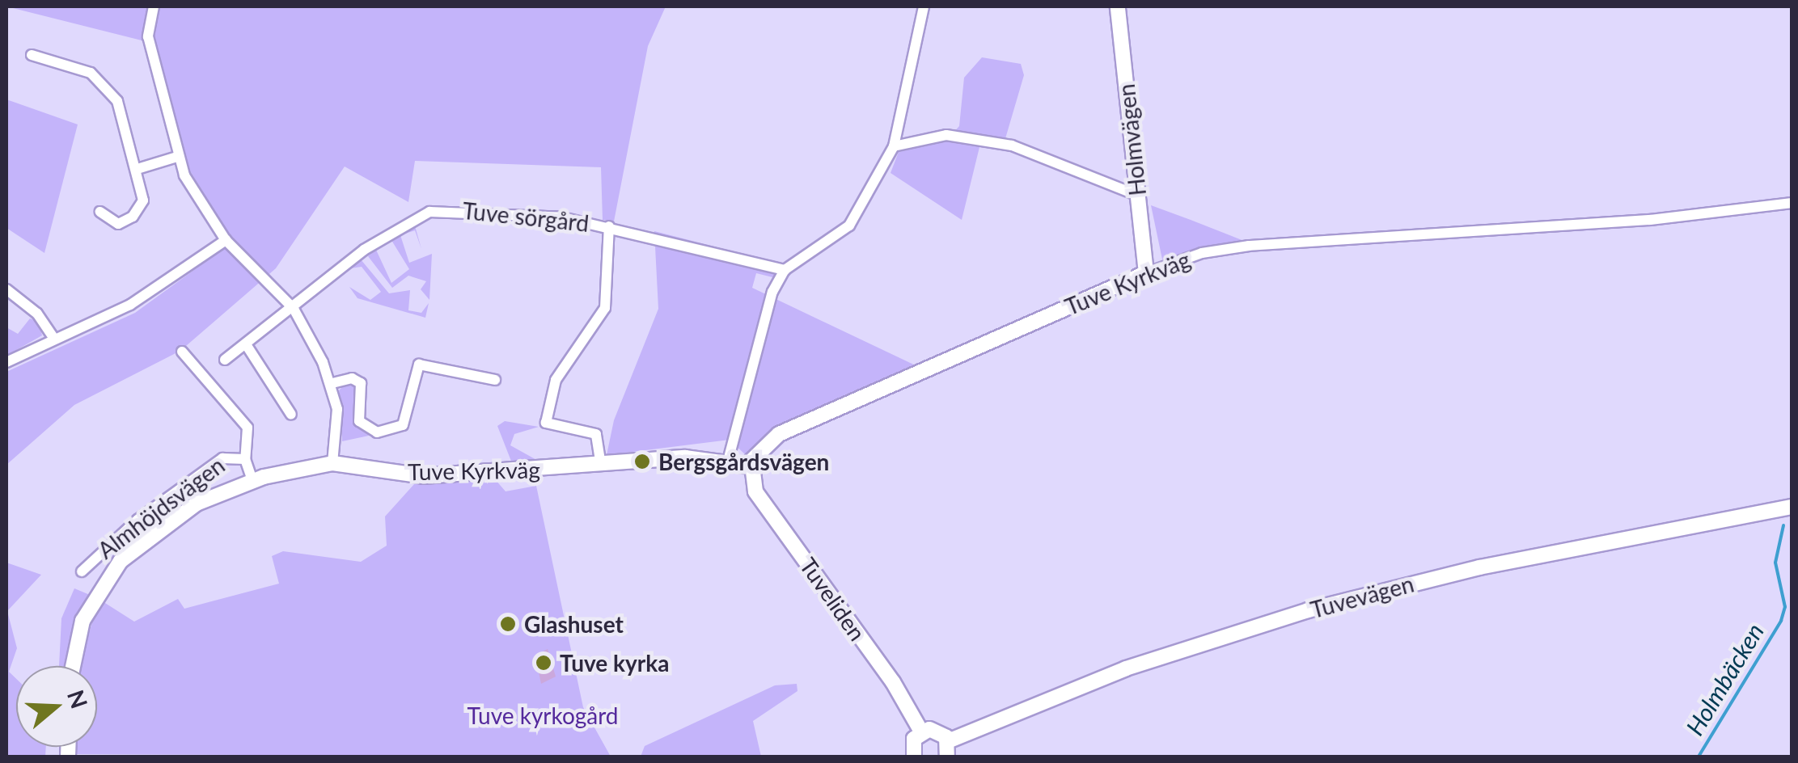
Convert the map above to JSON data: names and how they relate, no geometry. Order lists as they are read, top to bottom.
{
  "streets": {
    "street": [
      "Holmvägen",
      "Tuve sörgård",
      "Tuve Kyrkväg",
      "Almhöjdsvägen",
      "Tuvevägen",
      "Tuveliden"
    ]
  },
  "crossings": [
    ["Holmvägen", "Tuve Kyrkväg"],
    ["Tuve sörgård", "Tuve Kyrkväg"],
    ["Tuve Kyrkväg", "Almhöjdsvägen"],
    ["Tuve Kyrkväg", "Tuveliden"]
  ],
  "water": ["Holmbäcken"],
  "parks": ["Tuve kyrkogård"],
  "places": ["Bergsgårdsvägen", "Glashuset", "Tuve kyrka"],
  "north": "right"
}
